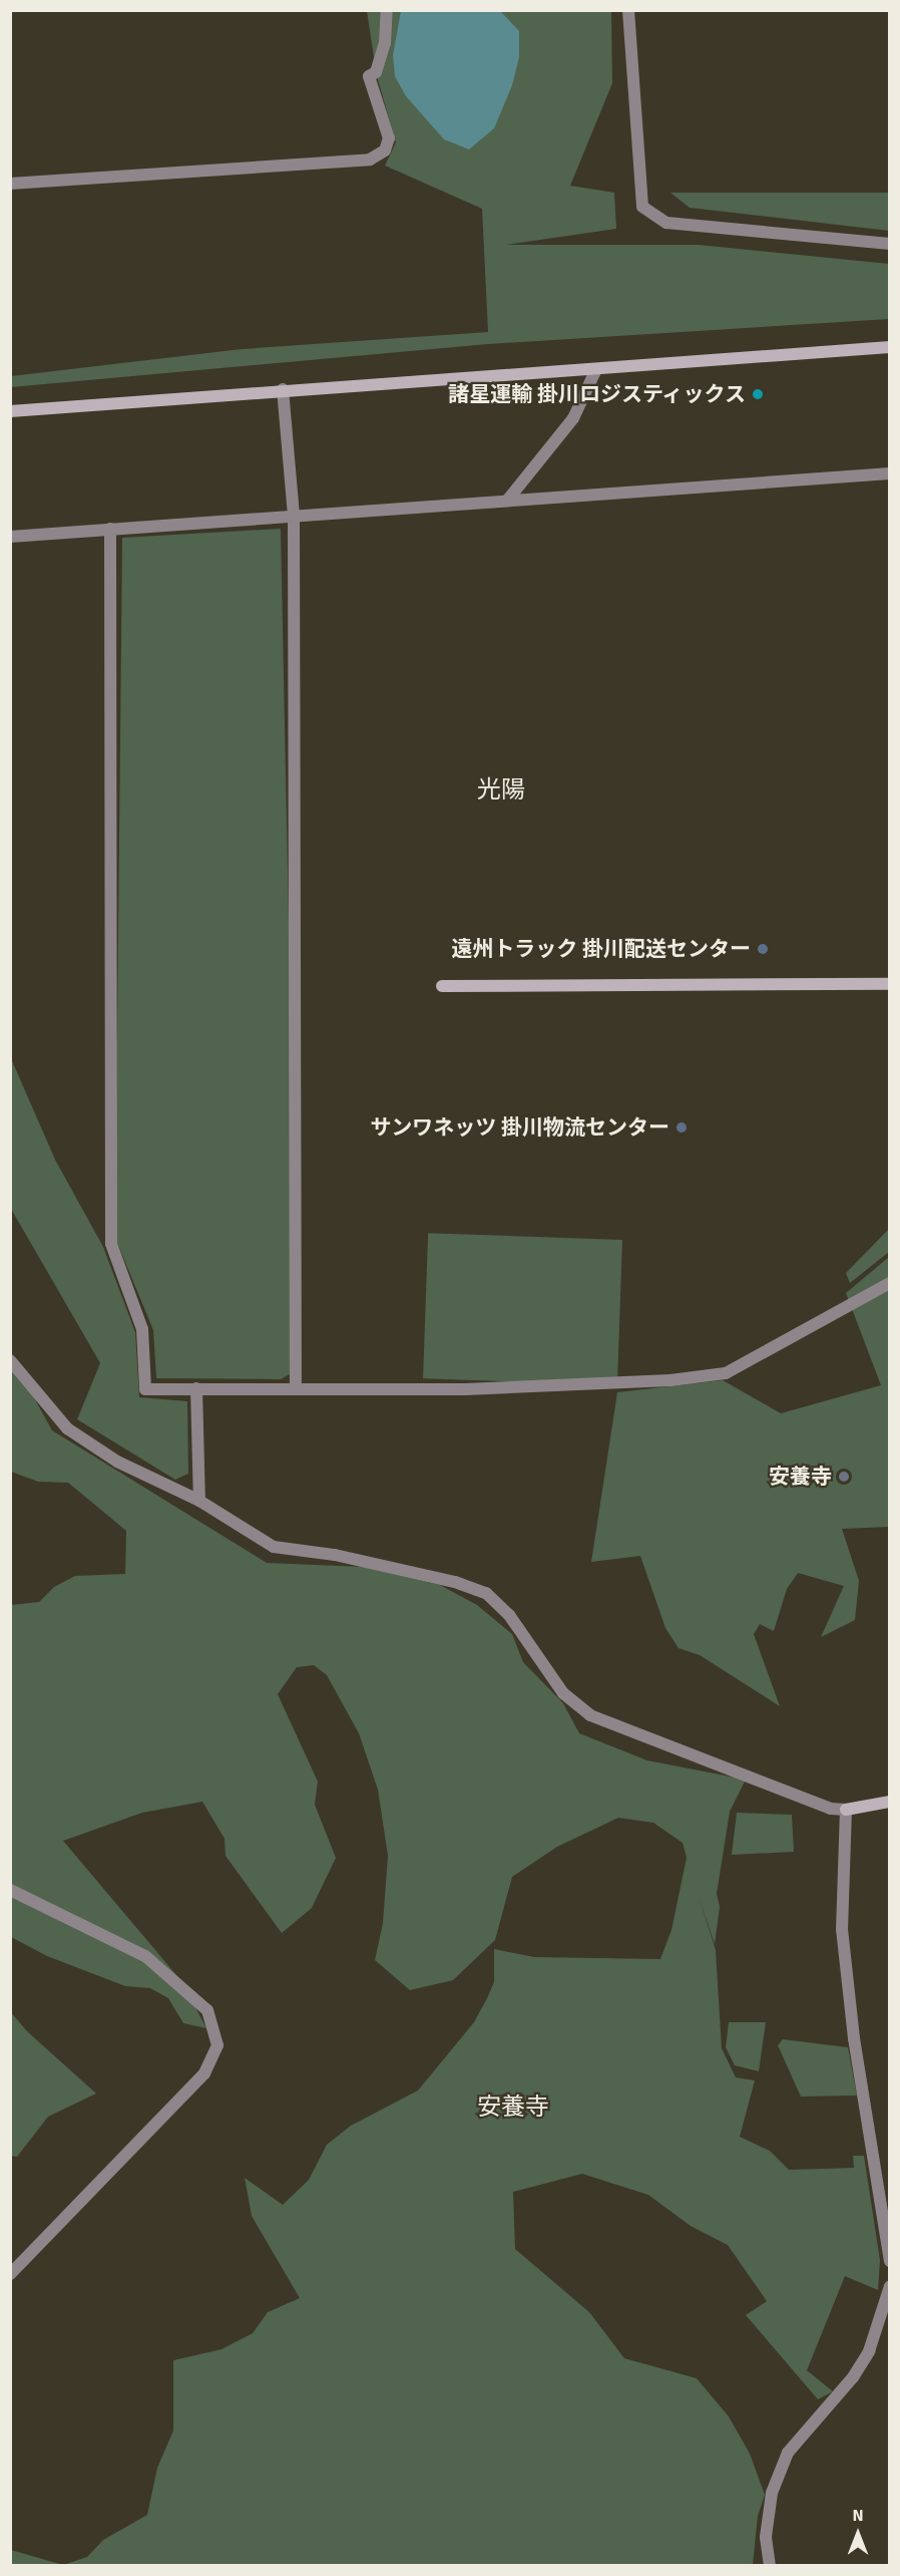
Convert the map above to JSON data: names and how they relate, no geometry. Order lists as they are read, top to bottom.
{
  "districts": ["光陽", "安養寺"],
  "places": [
    "諸星運輸 掛川ロジスティックス",
    "遠州トラック 掛川配送センター",
    "サンワネッツ 掛川物流センター",
    "安養寺"
  ],
  "north": "top"
}
